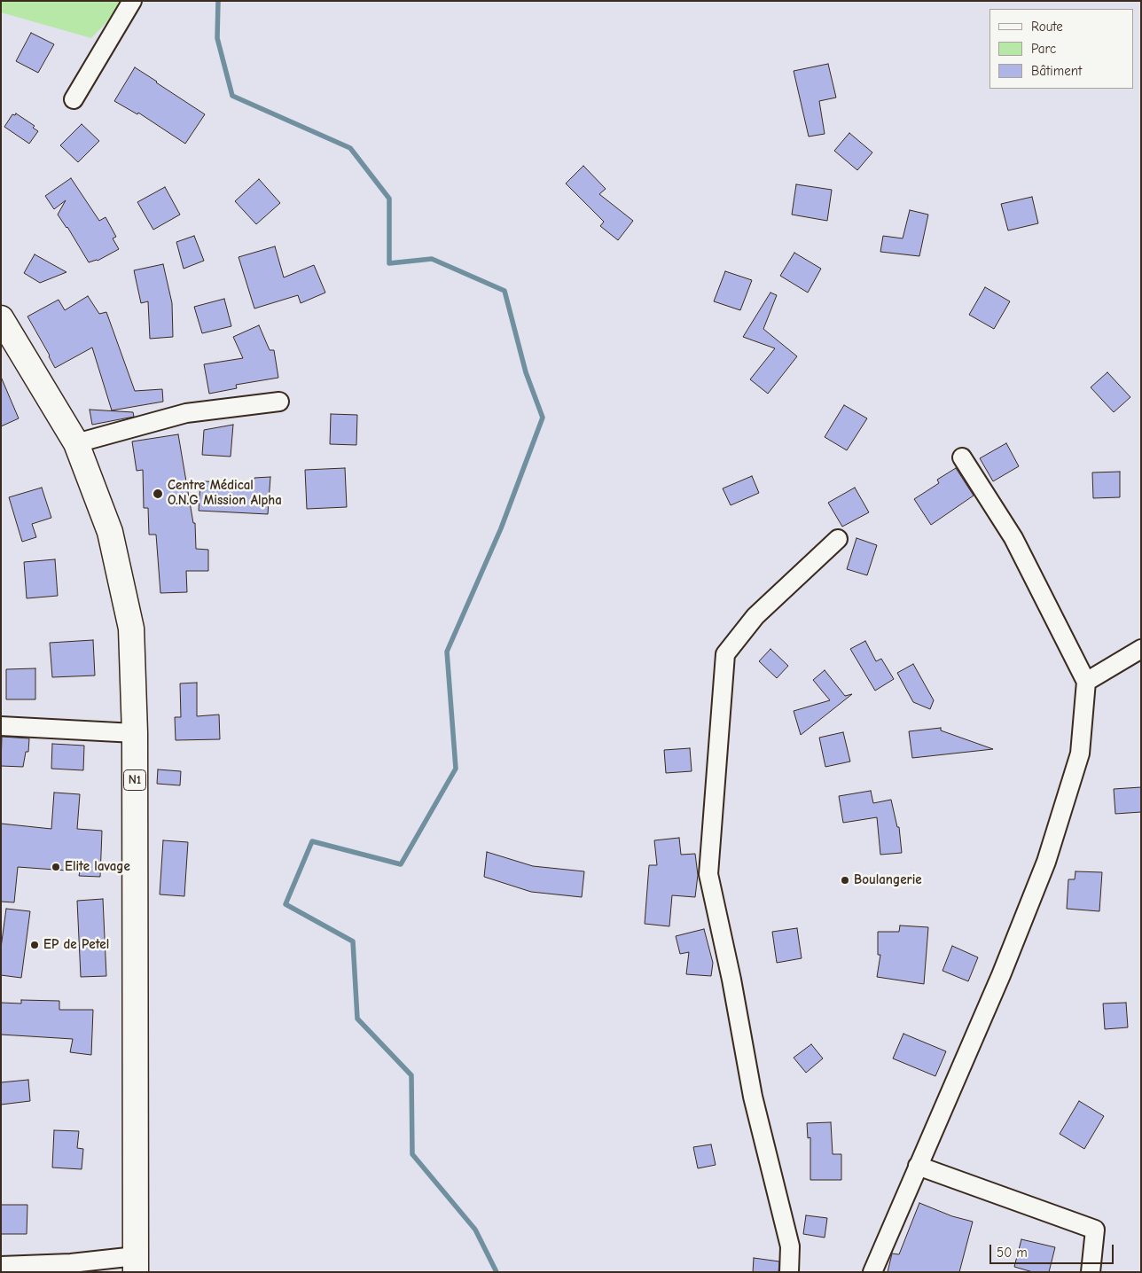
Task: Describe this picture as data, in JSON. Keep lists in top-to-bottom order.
{
  "streets": {
    "highway": ["N1"]
  },
  "places": [
    "Centre Médical O.N.G Mission Alpha",
    "Elite lavage",
    "Boulangerie",
    "EP de Petel"
  ],
  "legend": ["Route", "Parc", "Bâtiment"],
  "scale_bar": "50 m"
}
